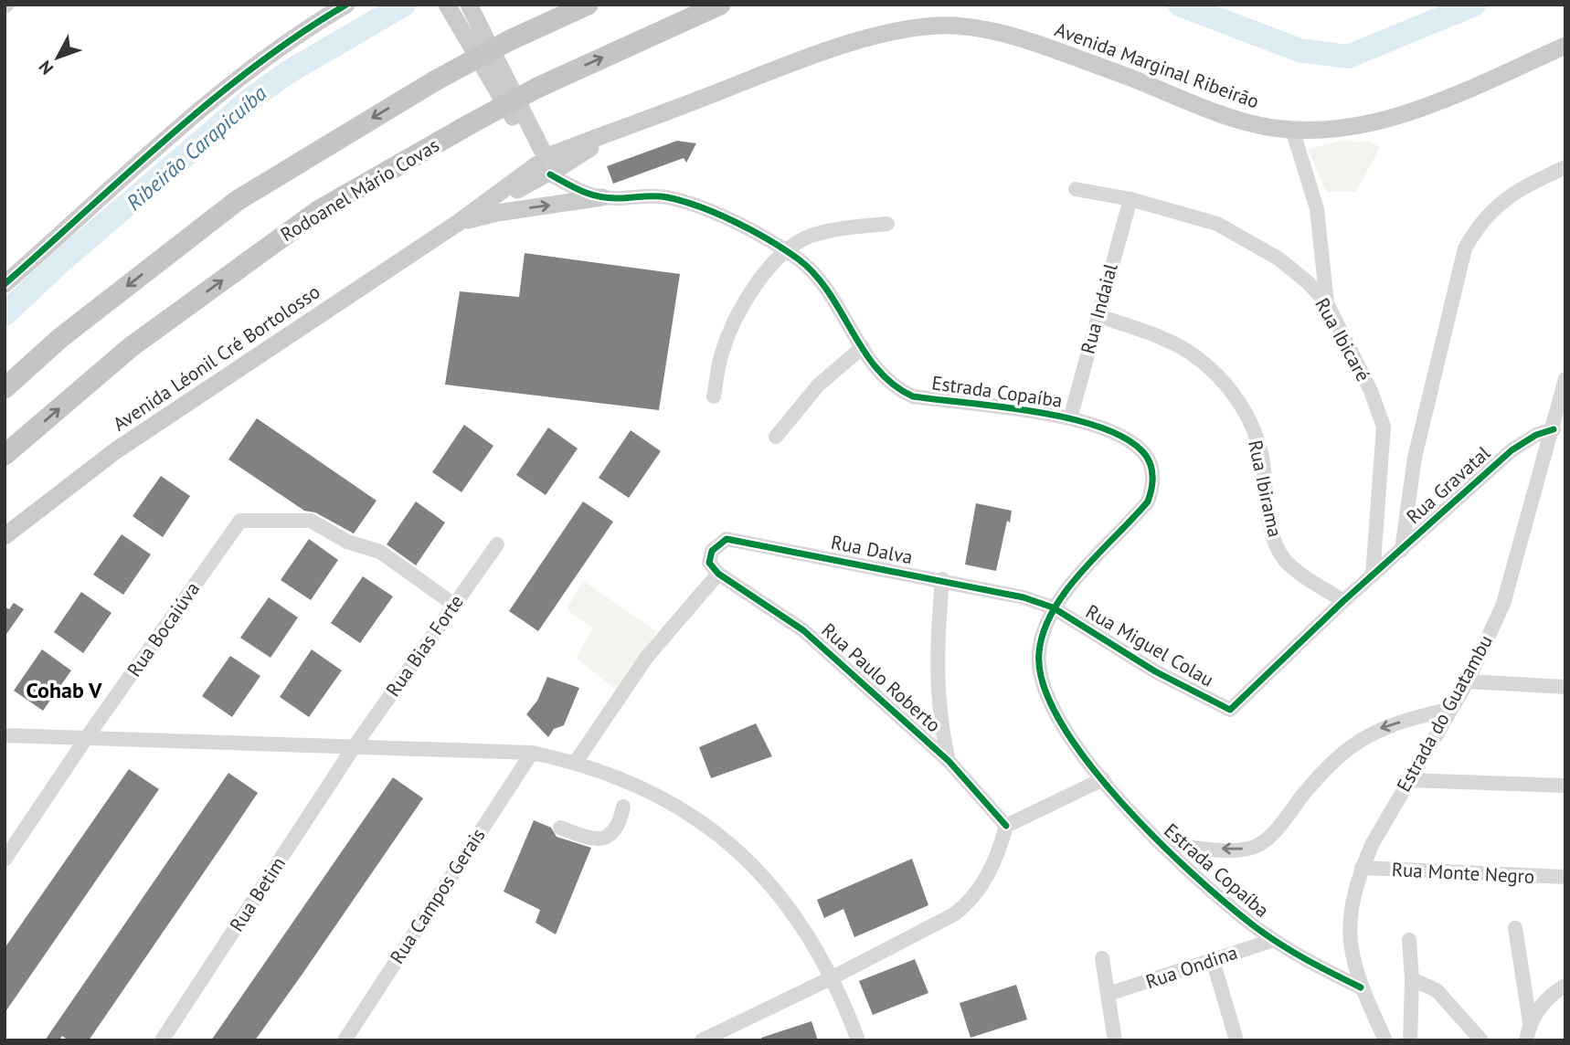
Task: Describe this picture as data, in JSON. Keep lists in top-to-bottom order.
{
  "streets": {
    "highway": ["Rodoanel Mário Covas"],
    "main road": ["Avenida Marginal Ribeirão", "Avenida Léonil Cré Bortolosso"],
    "street": [
      "Rua Indaial",
      "Rua Ibicaré",
      "Estrada Copaíba",
      "Rua Gravatal",
      "Rua Ibirama",
      "Rua Dalva",
      "Rua Bocaiúva",
      "Rua Bias Forte",
      "Rua Miguel Colau",
      "Rua Paulo Roberto",
      "Estrada do Guatambu",
      "Rua Monte Negro",
      "Rua Betim",
      "Rua Campos Gerais",
      "Rua Ondina"
    ]
  },
  "crossings": [
    ["Avenida Marginal Ribeirão", "Avenida Léonil Cré Bortolosso"],
    ["Rua Indaial", "Rua Ibicaré"],
    ["Rua Indaial", "Estrada Copaíba"],
    ["Rua Indaial", "Rua Ibirama"],
    ["Rua Ibicaré", "Rua Gravatal"],
    ["Avenida Léonil Cré Bortolosso", "Estrada Copaíba"],
    ["Estrada Copaíba", "Rua Dalva"],
    ["Estrada Copaíba", "Rua Miguel Colau"],
    ["Estrada Copaíba", "Estrada do Guatambu"],
    ["Estrada Copaíba", "Rua Ondina"],
    ["Rua Gravatal", "Rua Ibirama"],
    ["Rua Gravatal", "Rua Miguel Colau"],
    ["Rua Gravatal", "Estrada do Guatambu"],
    ["Rua Dalva", "Rua Miguel Colau"],
    ["Rua Dalva", "Rua Paulo Roberto"],
    ["Rua Bocaiúva", "Rua Bias Forte"],
    ["Rua Bias Forte", "Rua Betim"],
    ["Estrada do Guatambu", "Rua Monte Negro"]
  ],
  "districts": ["Cohab V"],
  "water": ["Ribeirão Carapicuíba"],
  "north": "bottom left"
}
